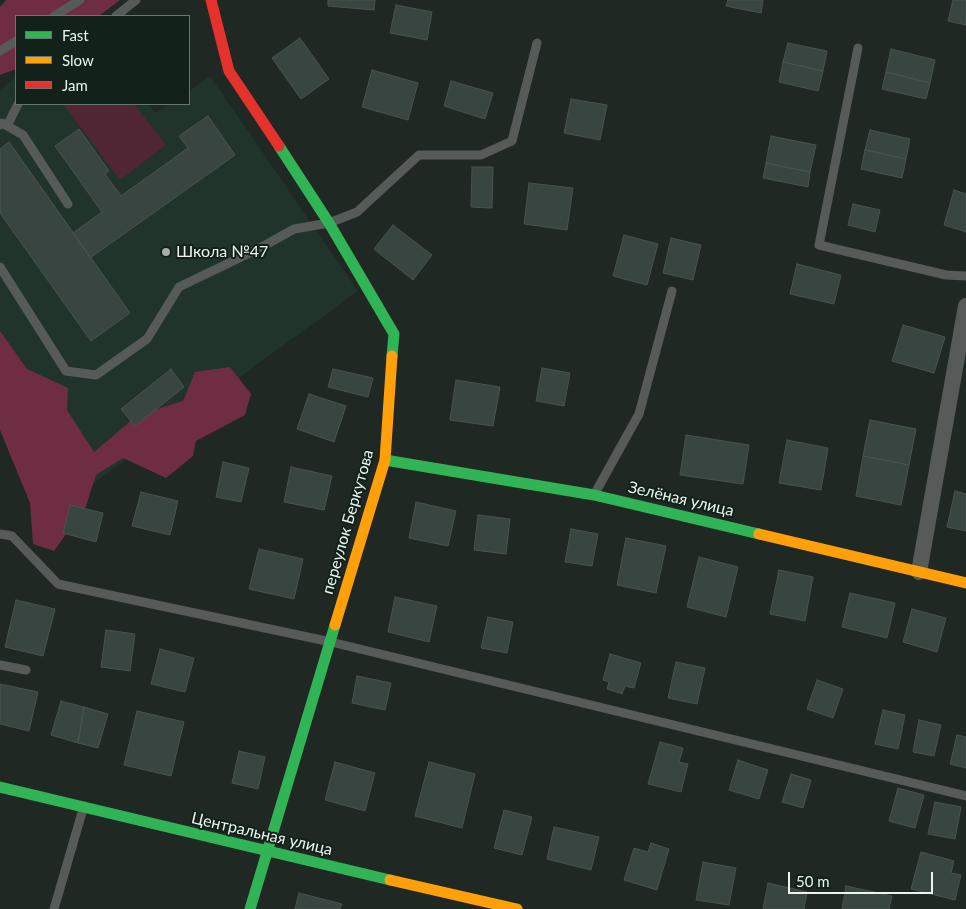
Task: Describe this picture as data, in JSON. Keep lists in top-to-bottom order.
{
  "streets": {
    "street": ["Зелёная улица", "переулок Беркутова", "Центральная улица"]
  },
  "crossings": [
    ["Зелёная улица", "переулок Беркутова"],
    ["переулок Беркутова", "Центральная улица"]
  ],
  "places": ["Школа №47"],
  "legend": ["Fast", "Slow", "Jam"],
  "scale_bar": "50 m"
}
